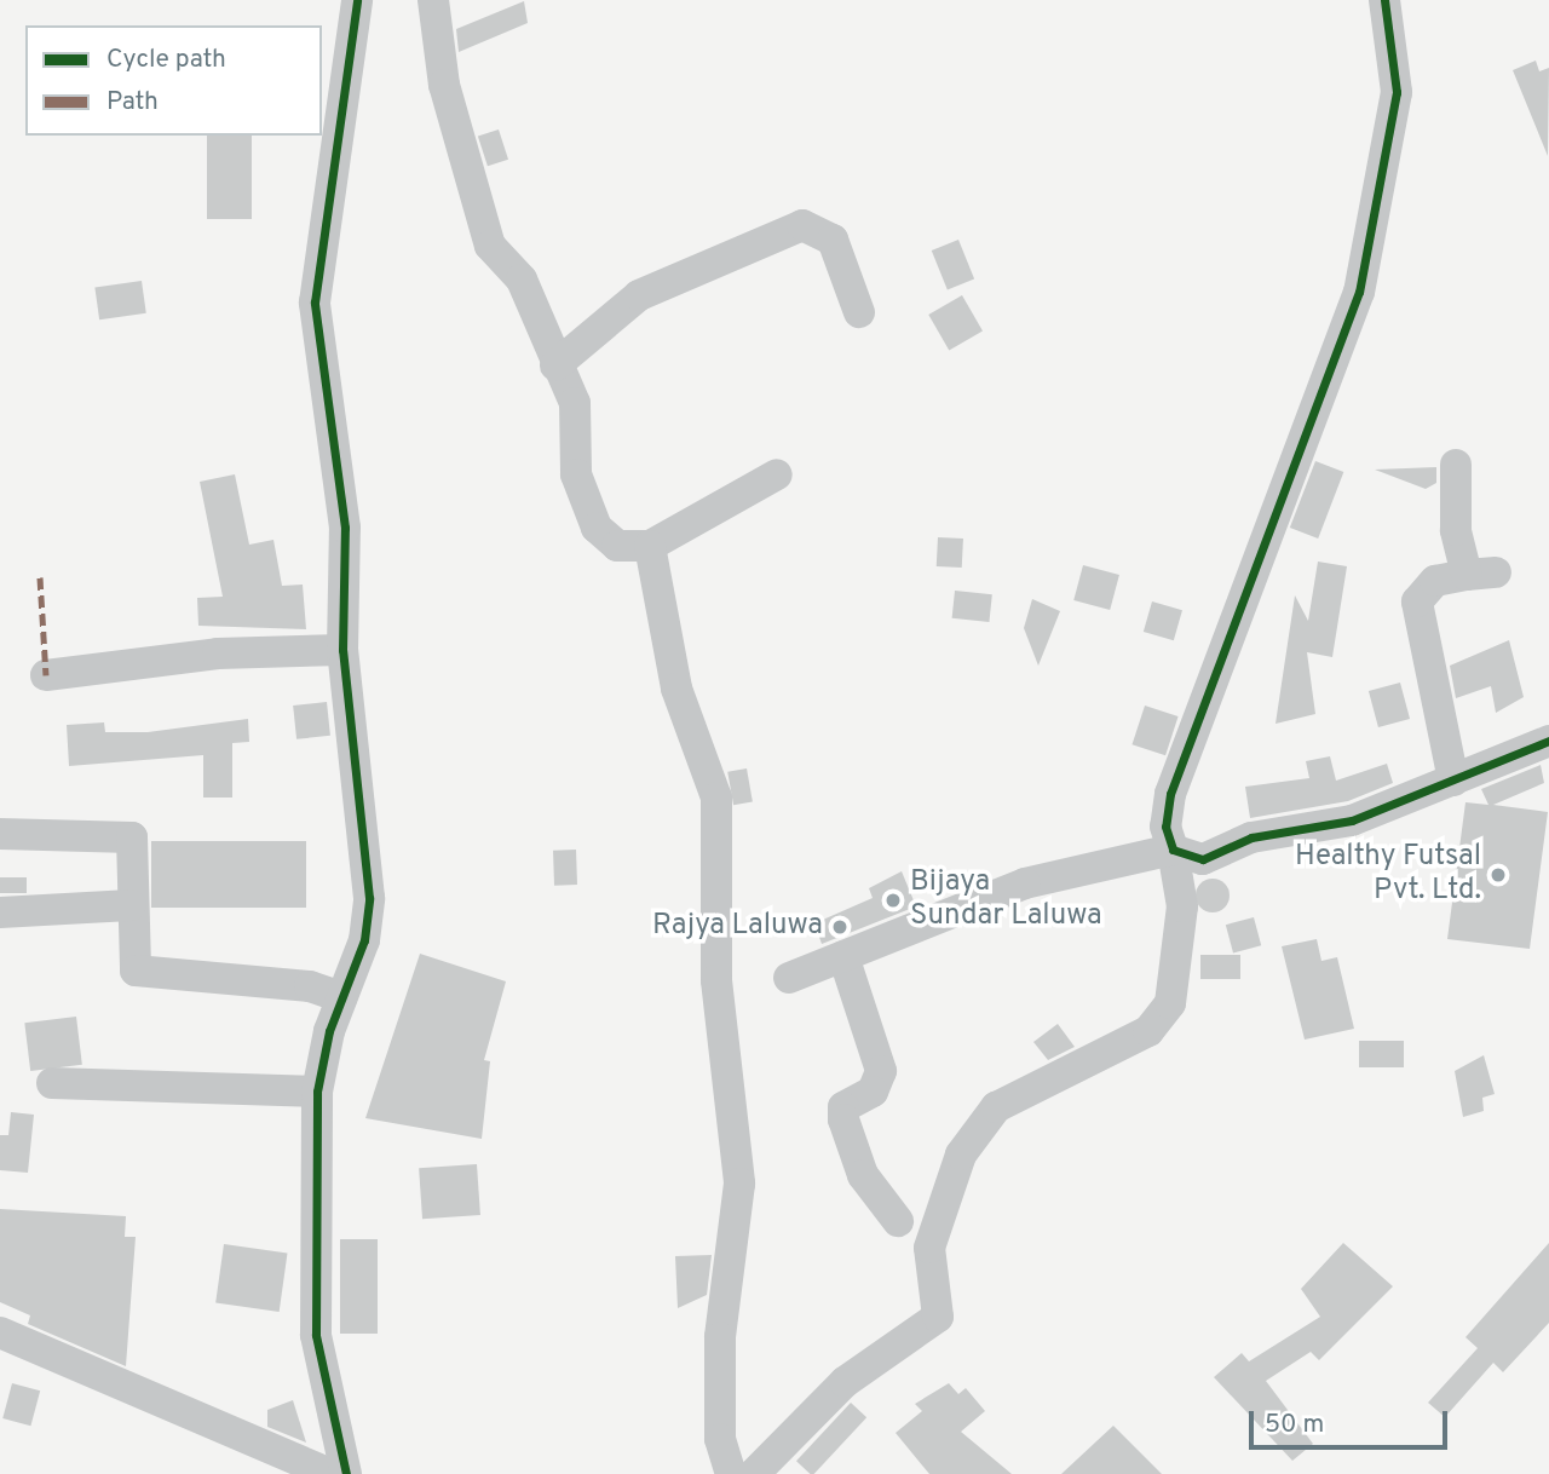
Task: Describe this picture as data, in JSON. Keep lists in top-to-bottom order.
{
  "places": ["Healthy Futsal Pvt. Ltd.", "Bijaya Sundar Laluwa", "Rajya Laluwa"],
  "legend": ["Cycle path", "Path"],
  "scale_bar": "50 m"
}
